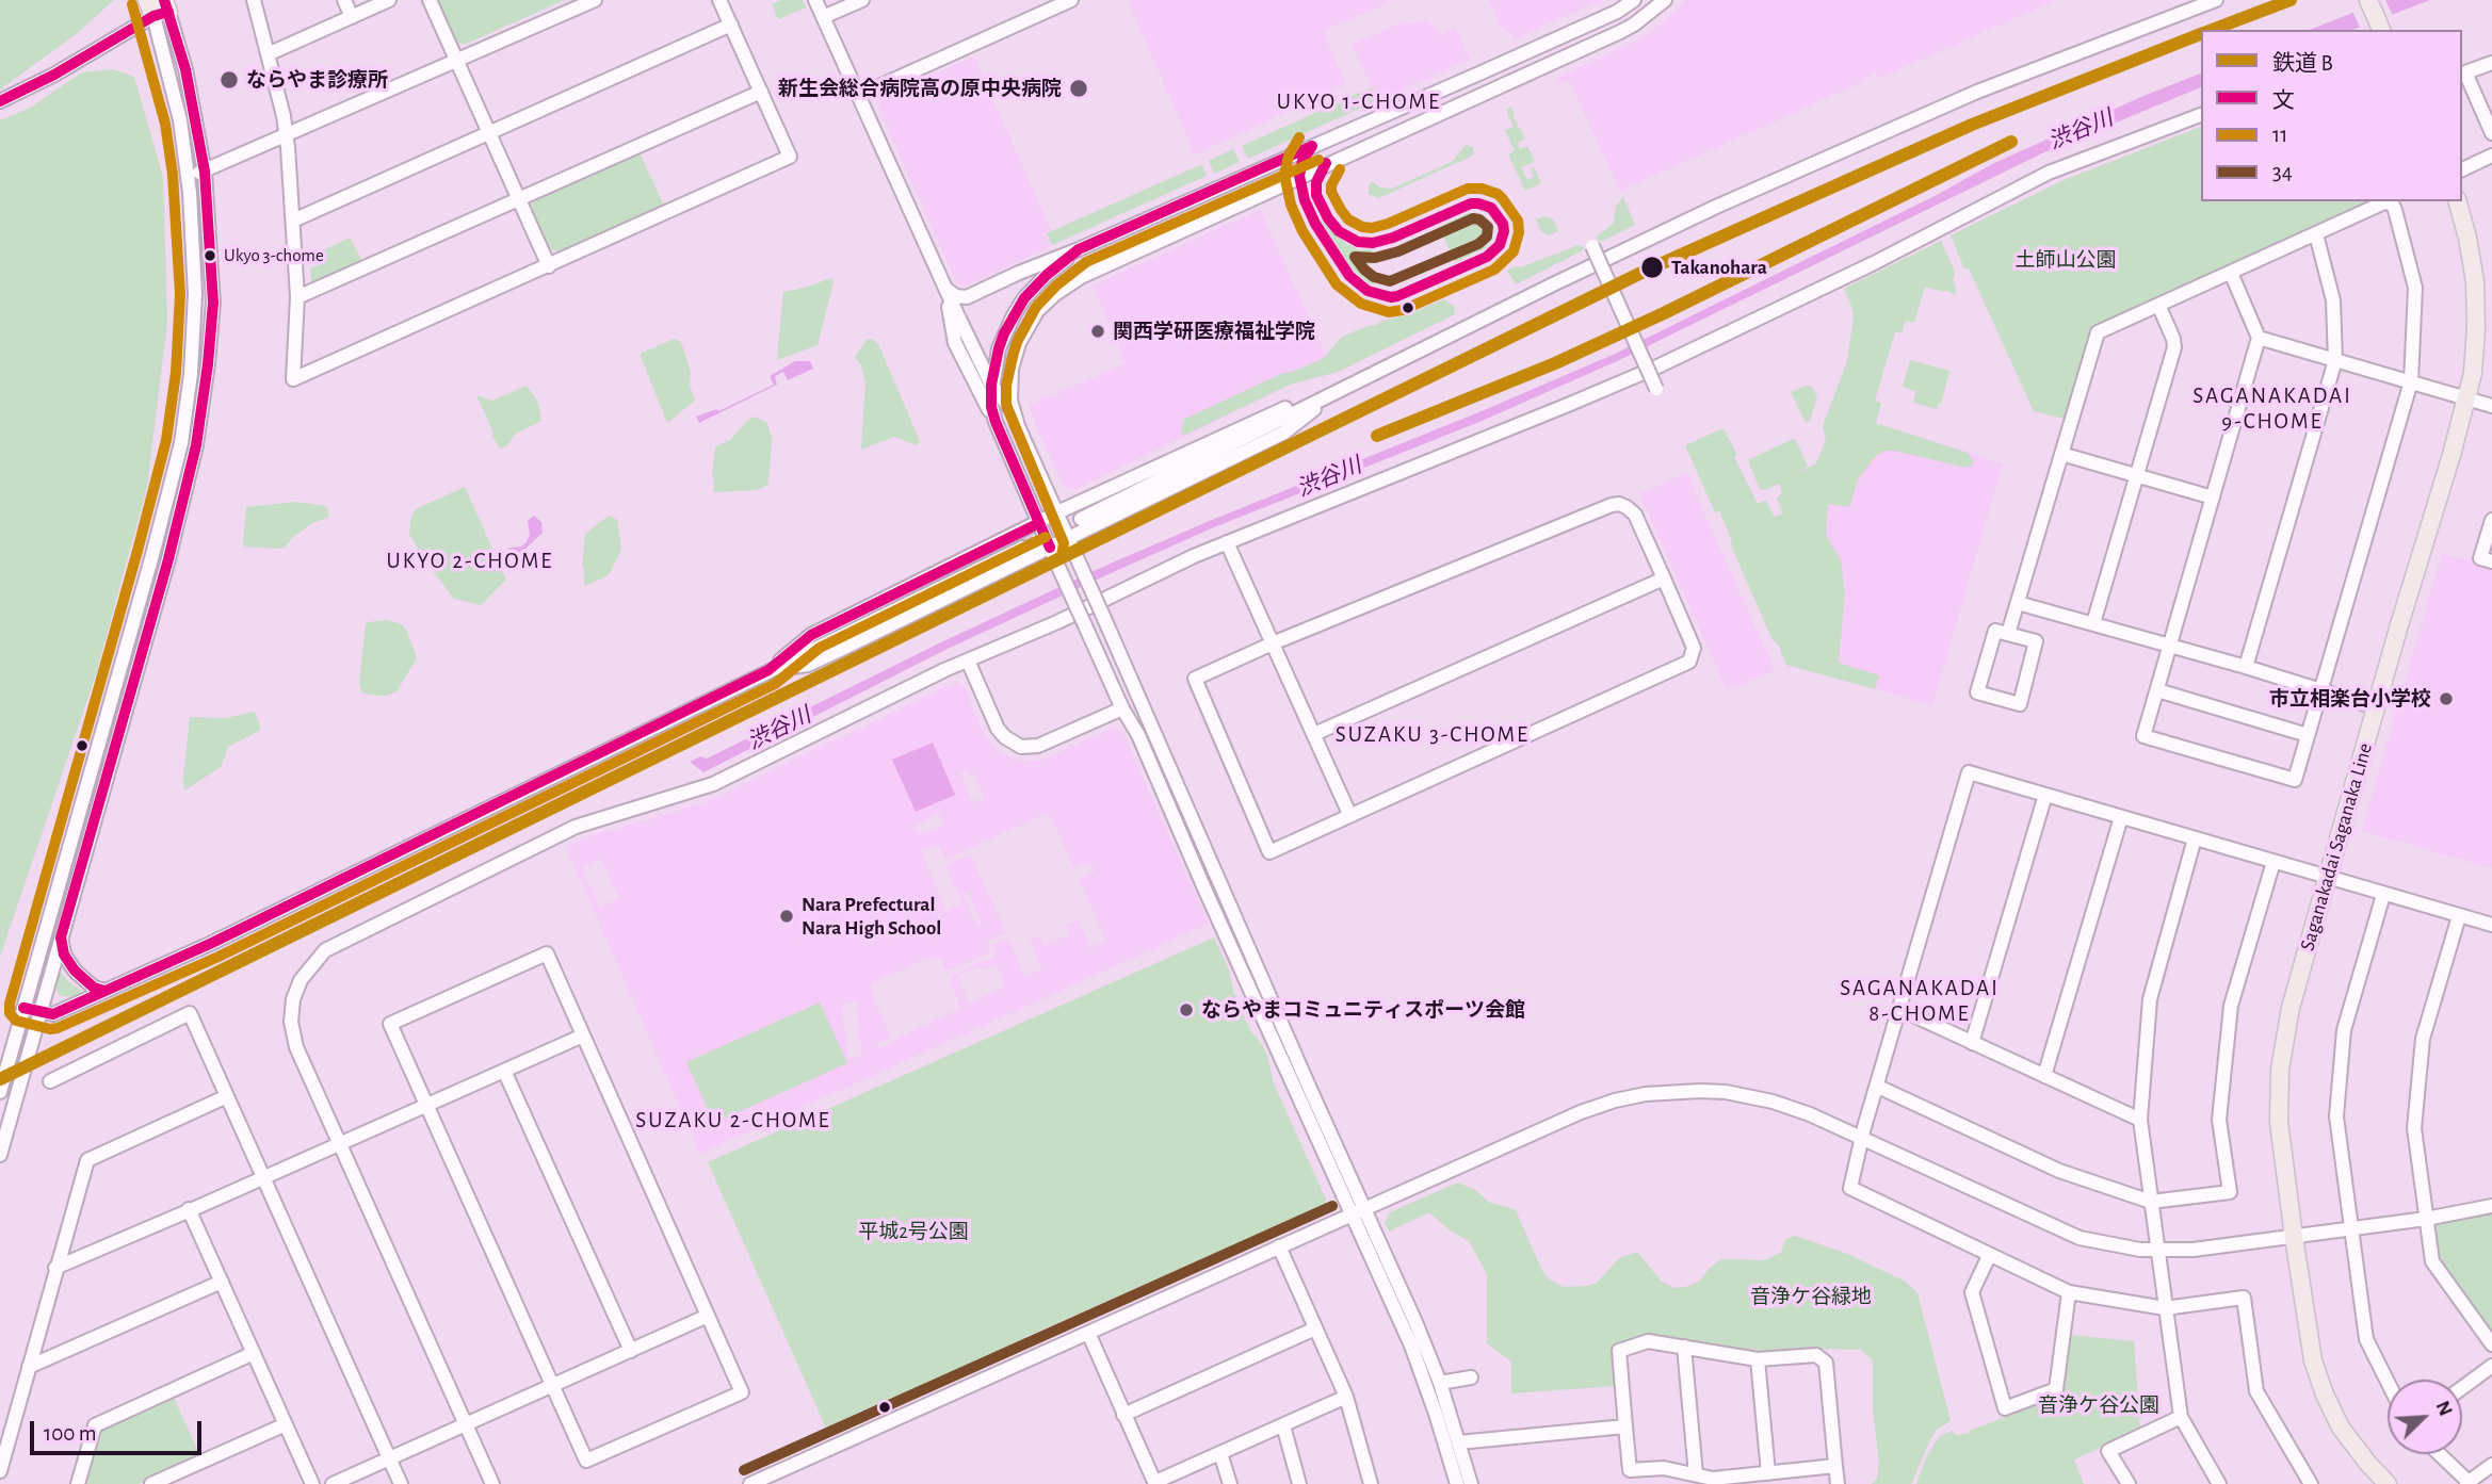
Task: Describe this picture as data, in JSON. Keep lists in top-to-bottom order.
{
  "streets": {
    "main road": ["Saganakadai Saganaka Line"]
  },
  "districts": [
    "UKYO 1-CHOME",
    "SAGANAKADAI 9-CHOME",
    "UKYO 2-CHOME",
    "SUZAKU 3-CHOME",
    "SAGANAKADAI 8-CHOME",
    "SUZAKU 2-CHOME"
  ],
  "water": ["渋谷川"],
  "parks": [
    "土師山公園",
    "平城2号公園",
    "音浄ケ谷緑地",
    "音浄ケ谷公園"
  ],
  "places": [
    "ならやま診療所",
    "新生会総合病院高の原中央病院",
    "Ukyo 3-chome",
    "Takanohara",
    "関西学研医療福祉学院",
    "市立相楽台小学校",
    "Nara Prefectural Nara High School",
    "ならやまコミュニティスポーツ会館"
  ],
  "lines": [
    "rail line B",
    "transit line 文",
    "transit line 11",
    "transit line 34"
  ],
  "legend": [
    "鉄道 B",
    "文",
    "11",
    "34"
  ],
  "scale_bar": "100 m",
  "north": "top right"
}
